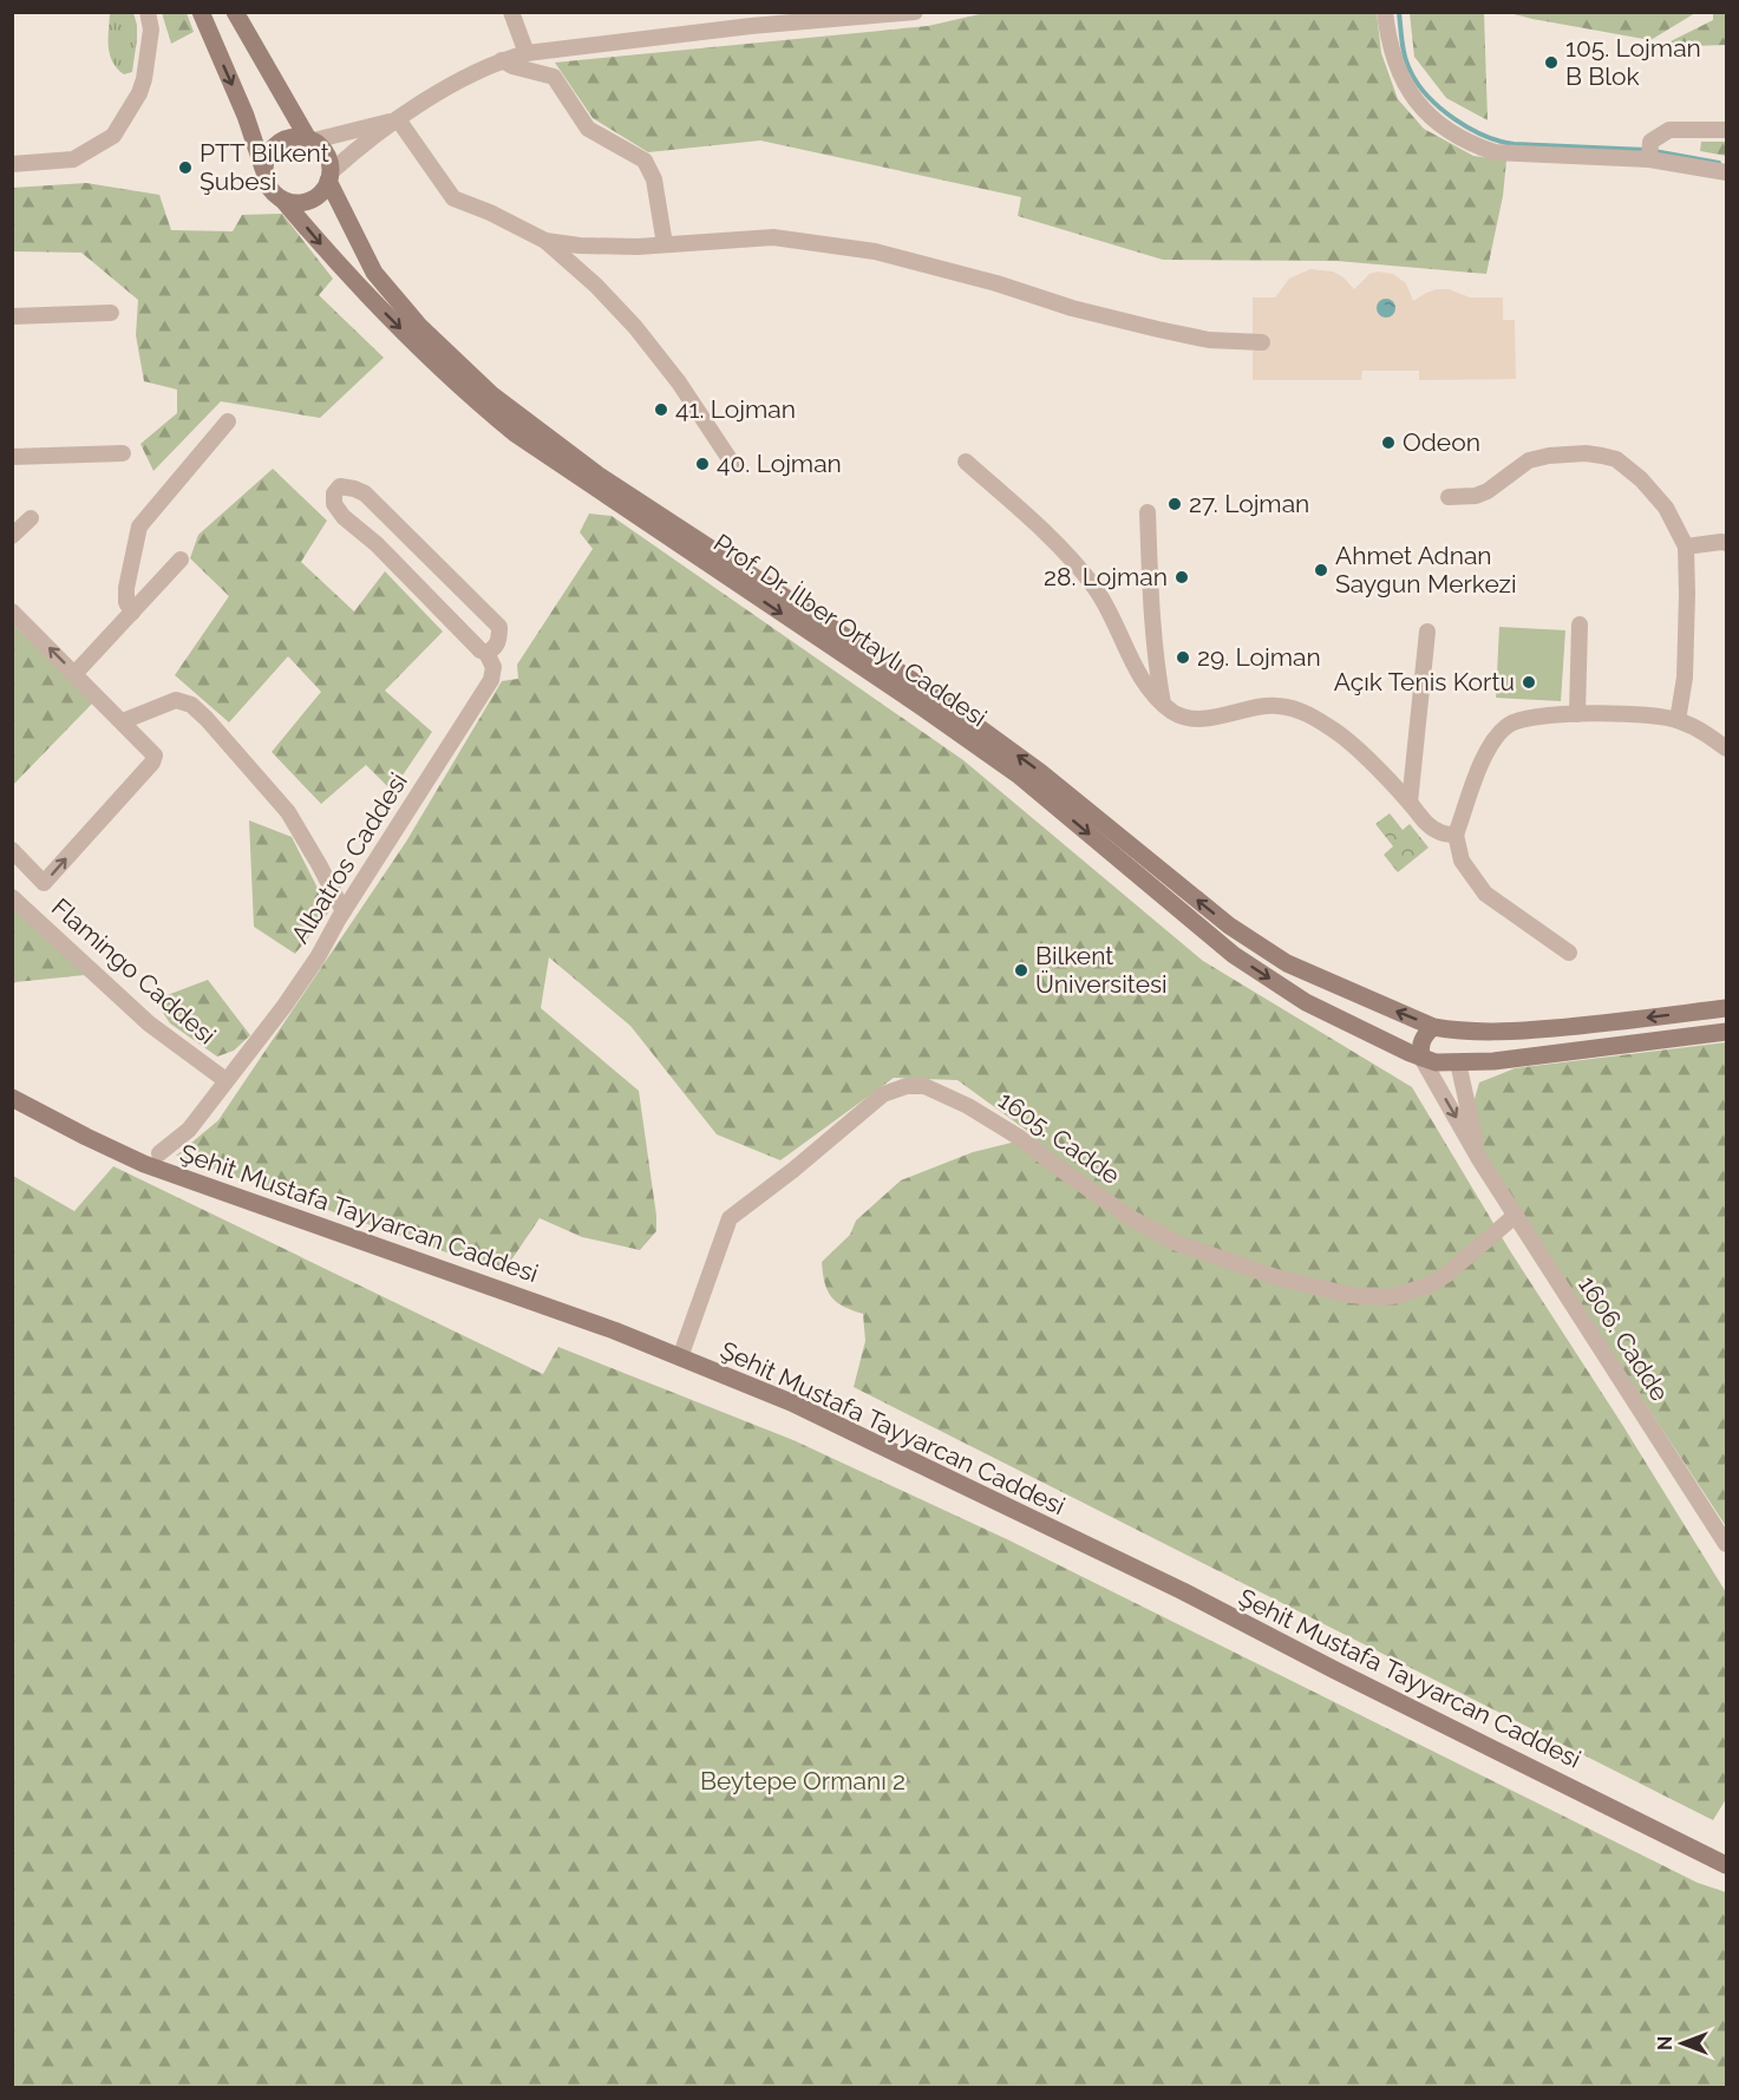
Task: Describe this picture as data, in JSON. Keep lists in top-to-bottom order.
{
  "streets": {
    "street": [
      "Prof. Dr. İlber Ortaylı Caddesi",
      "Albatros Caddesi",
      "Flamingo Caddesi",
      "1605. Cadde",
      "Şehit Mustafa Tayyarcan Caddesi",
      "1606. Cadde"
    ]
  },
  "crossings": [
    ["Prof. Dr. İlber Ortaylı Caddesi", "1606. Cadde"],
    ["Albatros Caddesi", "Flamingo Caddesi"],
    ["1605. Cadde", "Şehit Mustafa Tayyarcan Caddesi"],
    ["1605. Cadde", "1606. Cadde"]
  ],
  "parks": ["Beytepe Ormanı 2"],
  "places": [
    "105. Lojman B Blok",
    "PTT Bilkent Şubesi",
    "41. Lojman",
    "Odeon",
    "40. Lojman",
    "27. Lojman",
    "Ahmet Adnan Saygun Merkezi",
    "28. Lojman",
    "29. Lojman",
    "Açık Tenis Kortu",
    "Bilkent Üniversitesi"
  ],
  "north": "left"
}
